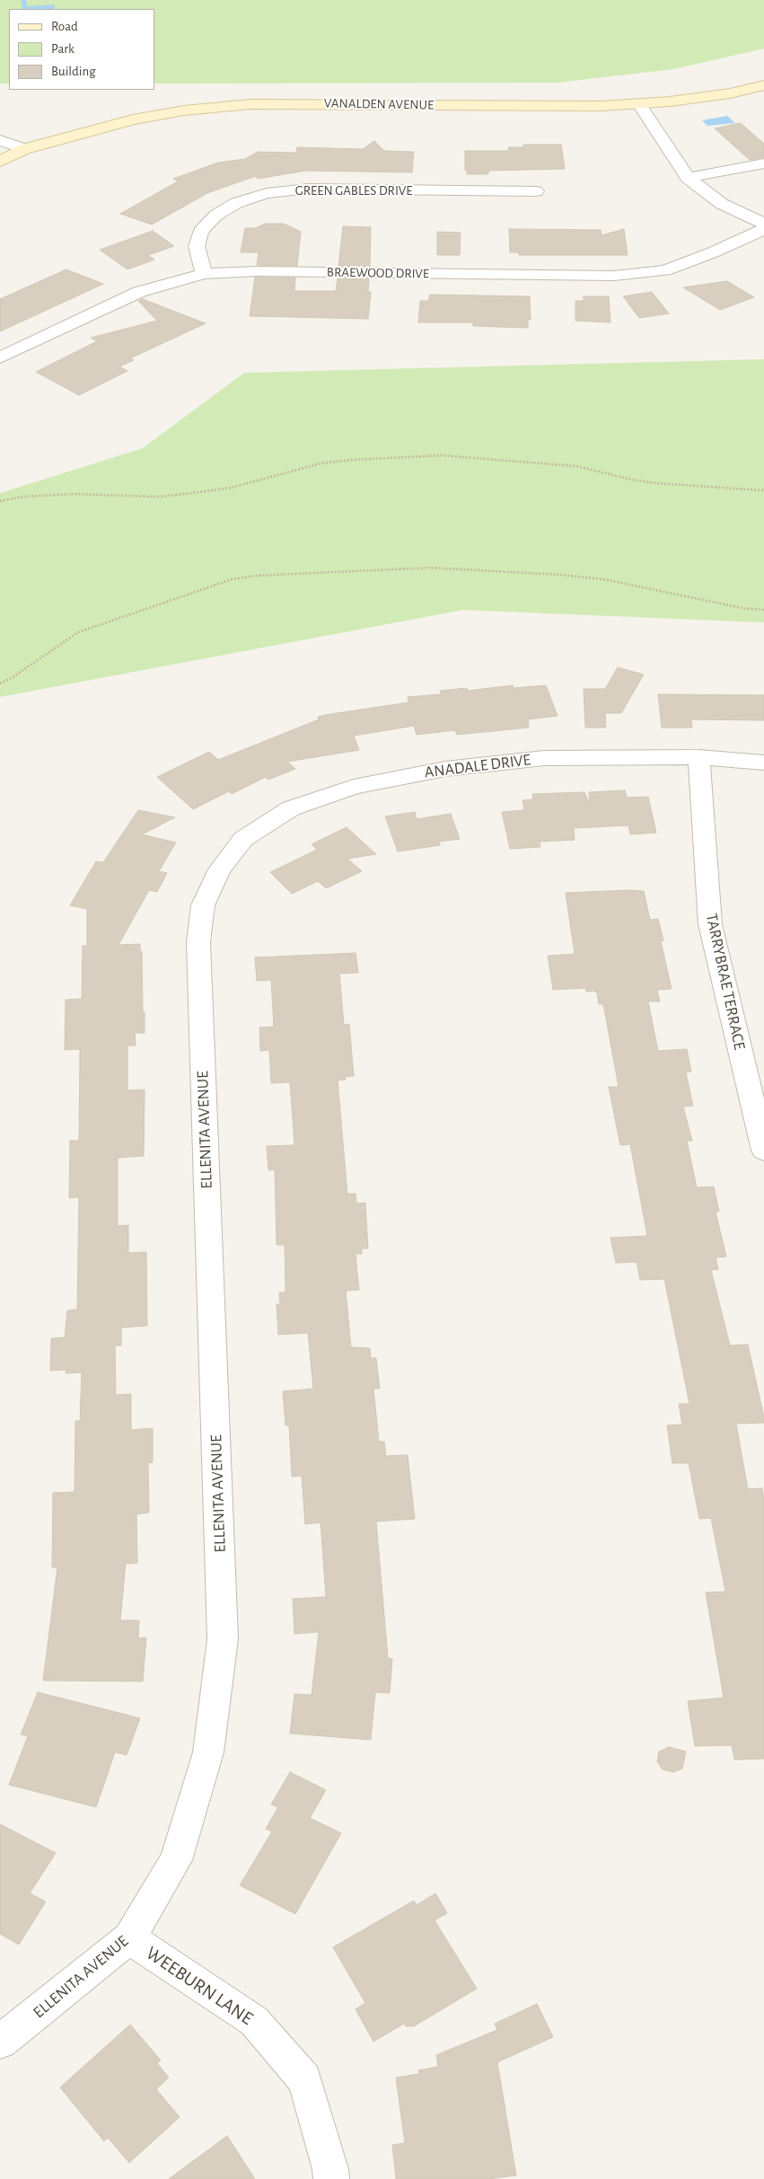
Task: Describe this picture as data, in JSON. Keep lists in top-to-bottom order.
{
  "streets": {
    "main road": ["VANALDEN AVENUE"],
    "street": [
      "GREEN GABLES DRIVE",
      "BRAEWOOD DRIVE",
      "ANADALE DRIVE",
      "TARRYBRAE TERRACE",
      "ELLENITA AVENUE",
      "WEEBURN LANE"
    ]
  },
  "crossings": [
    ["GREEN GABLES DRIVE", "BRAEWOOD DRIVE"],
    ["ANADALE DRIVE", "TARRYBRAE TERRACE"],
    ["ANADALE DRIVE", "ELLENITA AVENUE"],
    ["ELLENITA AVENUE", "WEEBURN LANE"]
  ],
  "legend": ["Road", "Park", "Building"]
}
